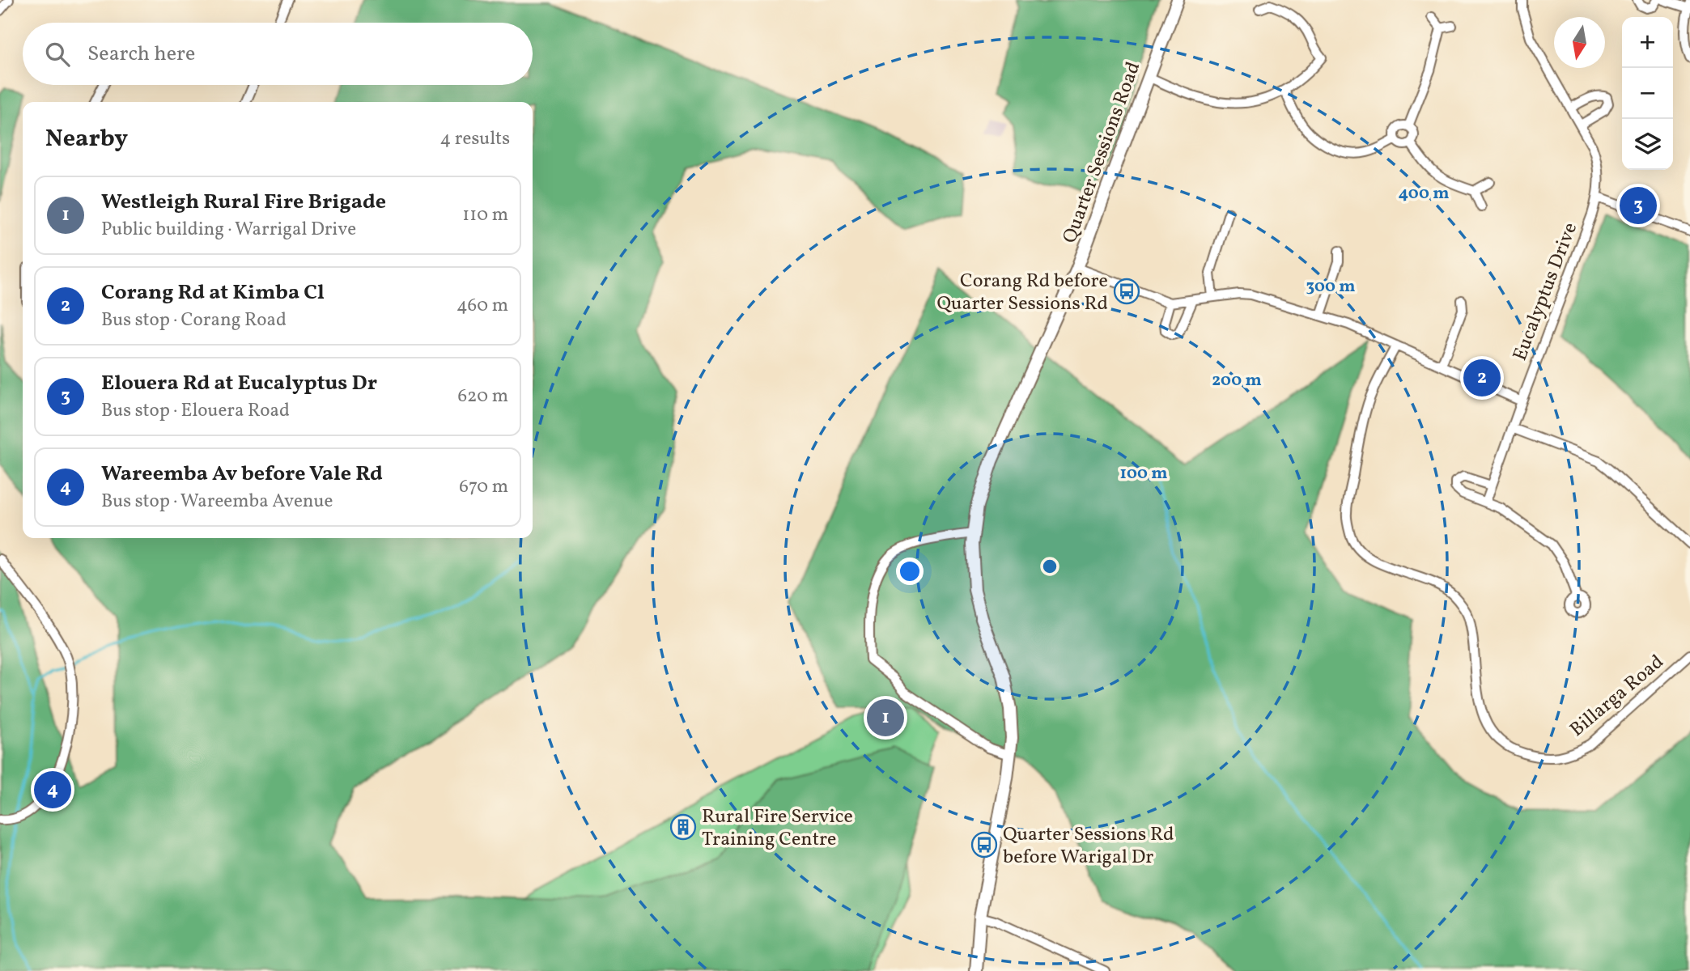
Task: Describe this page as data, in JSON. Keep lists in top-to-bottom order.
{
  "streets": {
    "main road": ["Quarter Sessions Road"],
    "street": ["Eucalyptus Drive", "Billarga Road"]
  },
  "places": {
    "bus stop": ["Corang Rd before Quarter Sessions Rd", "Quarter Sessions Rd before Warigal Dr"],
    "building": ["Rural Fire Service Training Centre"]
  },
  "north": "bottom",
  "page": {
    "map_buttons": ["+", "−"],
    "search": "Search here",
    "heading": ["Nearby", "4 results"],
    "list": [
      {
        "mark": "1",
        "name": "Westleigh Rural Fire Brigade",
        "note": "Public building · Warrigal Drive",
        "value": "110 m"
      },
      {
        "mark": "2",
        "name": "Corang Rd at Kimba Cl",
        "note": "Bus stop · Corang Road",
        "value": "460 m"
      },
      {
        "mark": "3",
        "name": "Elouera Rd at Eucalyptus Dr",
        "note": "Bus stop · Elouera Road",
        "value": "620 m"
      },
      {
        "mark": "4",
        "name": "Wareemba Av before Vale Rd",
        "note": "Bus stop · Wareemba Avenue",
        "value": "670 m"
      }
    ],
    "pins": [
      "3",
      "2",
      "1",
      "4"
    ]
  },
  "rings": [
    "400 m",
    "300 m",
    "200 m",
    "100 m"
  ]
}
